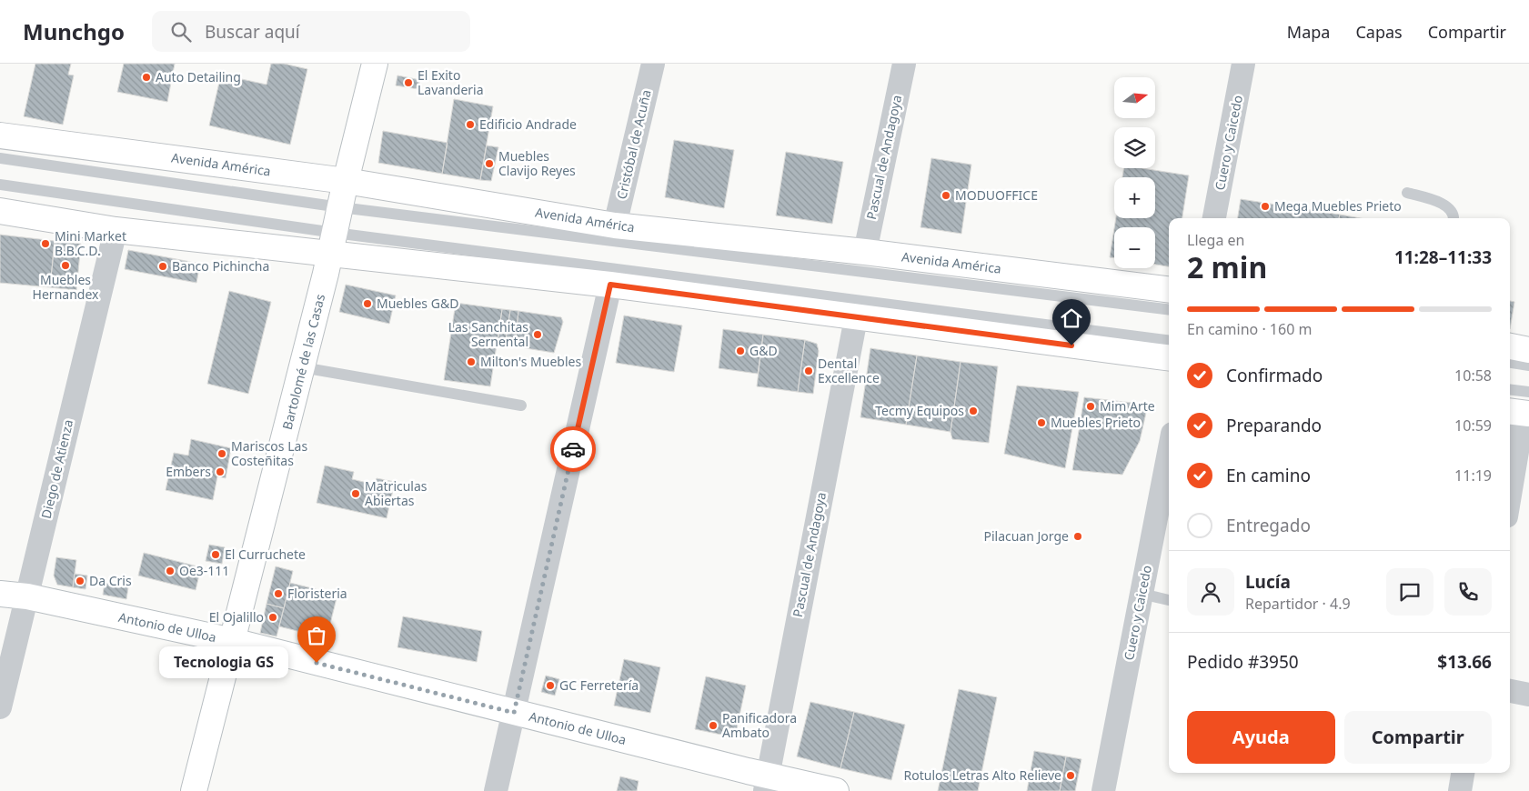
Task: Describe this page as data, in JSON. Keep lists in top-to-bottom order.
{
  "streets": {
    "main road": ["Avenida América", "Bartolomé de las Casas", "Antonio de Ulloa"],
    "street": [
      "Cuero y Caicedo",
      "Cristóbal de Acuña",
      "Pascual de Andagoya",
      "Diego de Atienza"
    ]
  },
  "crossings": [
    ["Cristóbal de Acuña", "Avenida América"],
    ["Pascual de Andagoya", "Avenida América"],
    ["Pascual de Andagoya", "Antonio de Ulloa"],
    ["Avenida América", "Bartolomé de las Casas"],
    ["Bartolomé de las Casas", "Antonio de Ulloa"],
    ["Diego de Atienza", "Antonio de Ulloa"]
  ],
  "places": [
    "Auto Detailing",
    "El Exito Lavanderia",
    "Edificio Andrade",
    "Muebles Clavijo Reyes",
    "MODUOFFICE",
    "Mega Muebles Prieto",
    "Mini Market B.B.C.D.",
    "Muebles Hernandex",
    "Banco Pichincha",
    "Muebles G&D",
    "Las Sanchitas Sernental",
    "G&D",
    "Milton's Muebles",
    "Dental Excellence",
    "Mim Arte",
    "Tecmy Equipos",
    "Muebles Prieto",
    "Mariscos Las Costeñitas",
    "Embers",
    "Matriculas Abiertas",
    "Pilacuan Jorge",
    "El Curruchete",
    "Oe3-111",
    "Da Cris",
    "Floristeria",
    "El Ojalillo",
    "Tecnologia GS",
    "GC Ferretería",
    "Panificadora Ambato",
    "Rotulos Letras Alto Relieve"
  ],
  "north": "right",
  "page": {
    "header": "Munchgo",
    "search": "Buscar aquí",
    "nav": ["Mapa", "Capas", "Compartir"],
    "map_buttons": ["+", "−"],
    "heading": ["2 min", "Llega en", "11:28–11:33"],
    "panel": [
      "Lucía",
      "Repartidor · 4.9",
      "Pedido #3950",
      "$13.66"
    ],
    "bar": "En camino · 160 m",
    "list": [
      ["Confirmado", "10:58"],
      ["Preparando", "10:59"],
      ["En camino", "11:19"],
      "Entregado"
    ],
    "bubble": "Tecnologia GS",
    "buttons": ["Ayuda", "Compartir"]
  }
}
